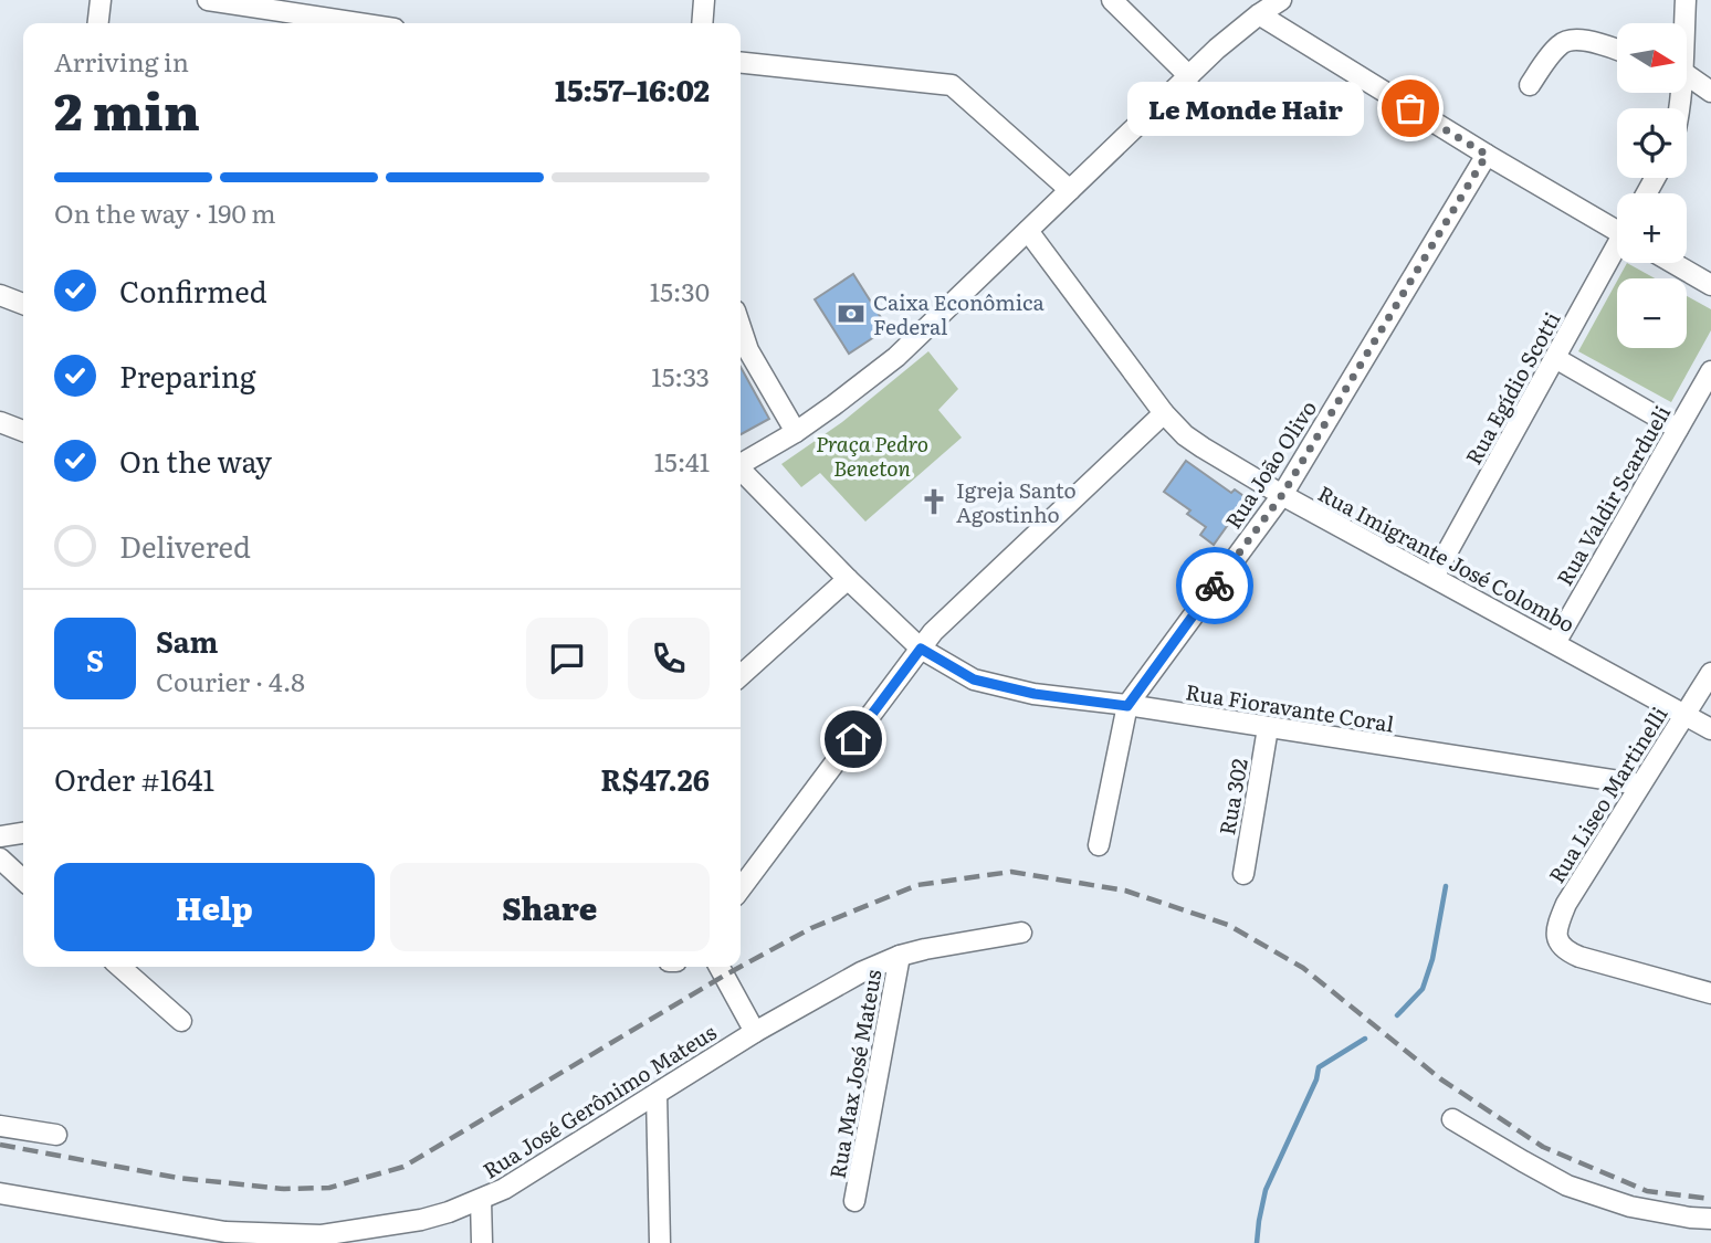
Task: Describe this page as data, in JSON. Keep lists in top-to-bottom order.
{
  "streets": {
    "street": [
      "Rua Egídio Scotti",
      "Rua João Olivo",
      "Rua Valdir Scardueli",
      "Rua Imigrante José Colombo",
      "Rua Fioravante Coral",
      "Rua Liseo Martinelli",
      "Rua 302",
      "Rua Max José Mateus",
      "Rua José Gerônimo Mateus"
    ]
  },
  "crossings": [
    ["Rua Egídio Scotti", "Rua Imigrante José Colombo"],
    ["Rua João Olivo", "Rua Imigrante José Colombo"],
    ["Rua João Olivo", "Rua Fioravante Coral"],
    ["Rua Valdir Scardueli", "Rua Imigrante José Colombo"],
    ["Rua Imigrante José Colombo", "Rua Liseo Martinelli"],
    ["Rua Fioravante Coral", "Rua Liseo Martinelli"],
    ["Rua Fioravante Coral", "Rua 302"],
    ["Rua Max José Mateus", "Rua José Gerônimo Mateus"]
  ],
  "parks": ["Praça Pedro Beneton"],
  "places": {
    "other": ["Le Monde Hair"],
    "bank": ["Caixa Econômica Federal"],
    "church": ["Igreja Santo Agostinho"]
  },
  "north": "right",
  "page": {
    "map_buttons": ["+", "−"],
    "heading": ["2 min", "Arriving in", "15:57–16:02"],
    "panel": [
      "Sam",
      "Courier · 4.8",
      "Order #1641",
      "R$47.26"
    ],
    "bubble": "Le Monde Hair",
    "bar": "On the way · 190 m",
    "list": [
      ["Confirmed", "15:30"],
      ["Preparing", "15:33"],
      ["On the way", "15:41"],
      "Delivered"
    ],
    "round": "S",
    "buttons": ["Help", "Share"]
  }
}
